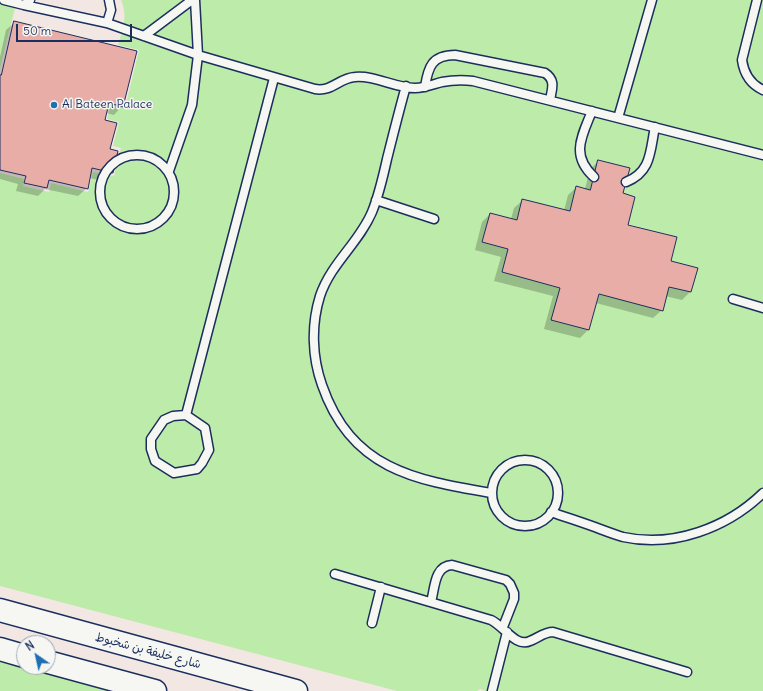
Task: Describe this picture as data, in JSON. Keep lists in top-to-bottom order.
{
  "streets": {
    "main road": ["شارع خليفة بن شخبوط"]
  },
  "places": ["Al Bateen Palace"],
  "scale_bar": "50 m",
  "north": "top left"
}
